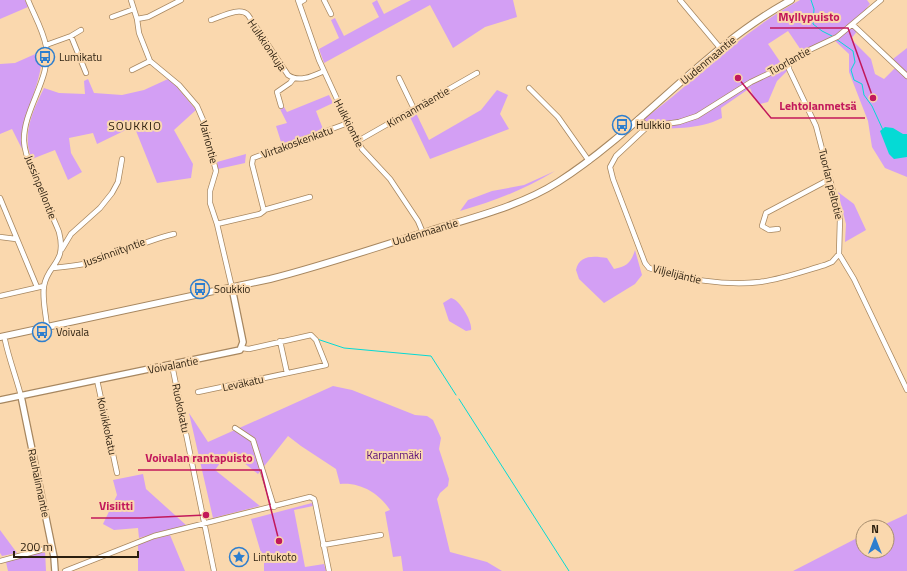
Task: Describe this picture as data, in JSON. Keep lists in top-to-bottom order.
{
  "streets": {
    "main road": ["Uudenmaantie"],
    "street": [
      "Hulkkionkuja",
      "Tuorlantie",
      "Kinnanmäentie",
      "Hulkkiontie",
      "Vairiontie",
      "Virtakoskenkatu",
      "Tuorlan peltotie",
      "Jussinpellontie",
      "Jussinniityntie",
      "Viljelijäntie",
      "Voivalantie",
      "Leväkatu",
      "Ruokokatu",
      "Koivikkokatu",
      "Rauhalinnantie"
    ]
  },
  "crossings": [
    ["Hulkkionkuja", "Hulkkiontie"],
    ["Uudenmaantie", "Hulkkiontie"],
    ["Uudenmaantie", "Vairiontie"],
    ["Tuorlantie", "Tuorlan peltotie"],
    ["Tuorlantie", "Viljelijäntie"],
    ["Kinnanmäentie", "Hulkkiontie"],
    ["Hulkkiontie", "Virtakoskenkatu"],
    ["Tuorlan peltotie", "Viljelijäntie"],
    ["Voivalantie", "Leväkatu"],
    ["Voivalantie", "Ruokokatu"],
    ["Voivalantie", "Koivikkokatu"],
    ["Voivalantie", "Rauhalinnantie"]
  ],
  "districts": ["SOUKKIO"],
  "parks": ["Karpanmäki"],
  "places": {
    "bus stop": [
      "Lumikatu",
      "Hulkkio",
      "Soukkio",
      "Voivala"
    ],
    "other": [
      "Lehtolanmetsä",
      "Myllypuisto",
      "Visiitti",
      "Voivalan rantapuisto"
    ],
    "place": ["Lintukoto"]
  },
  "scale_bar": "200 m",
  "north": "top"
}
